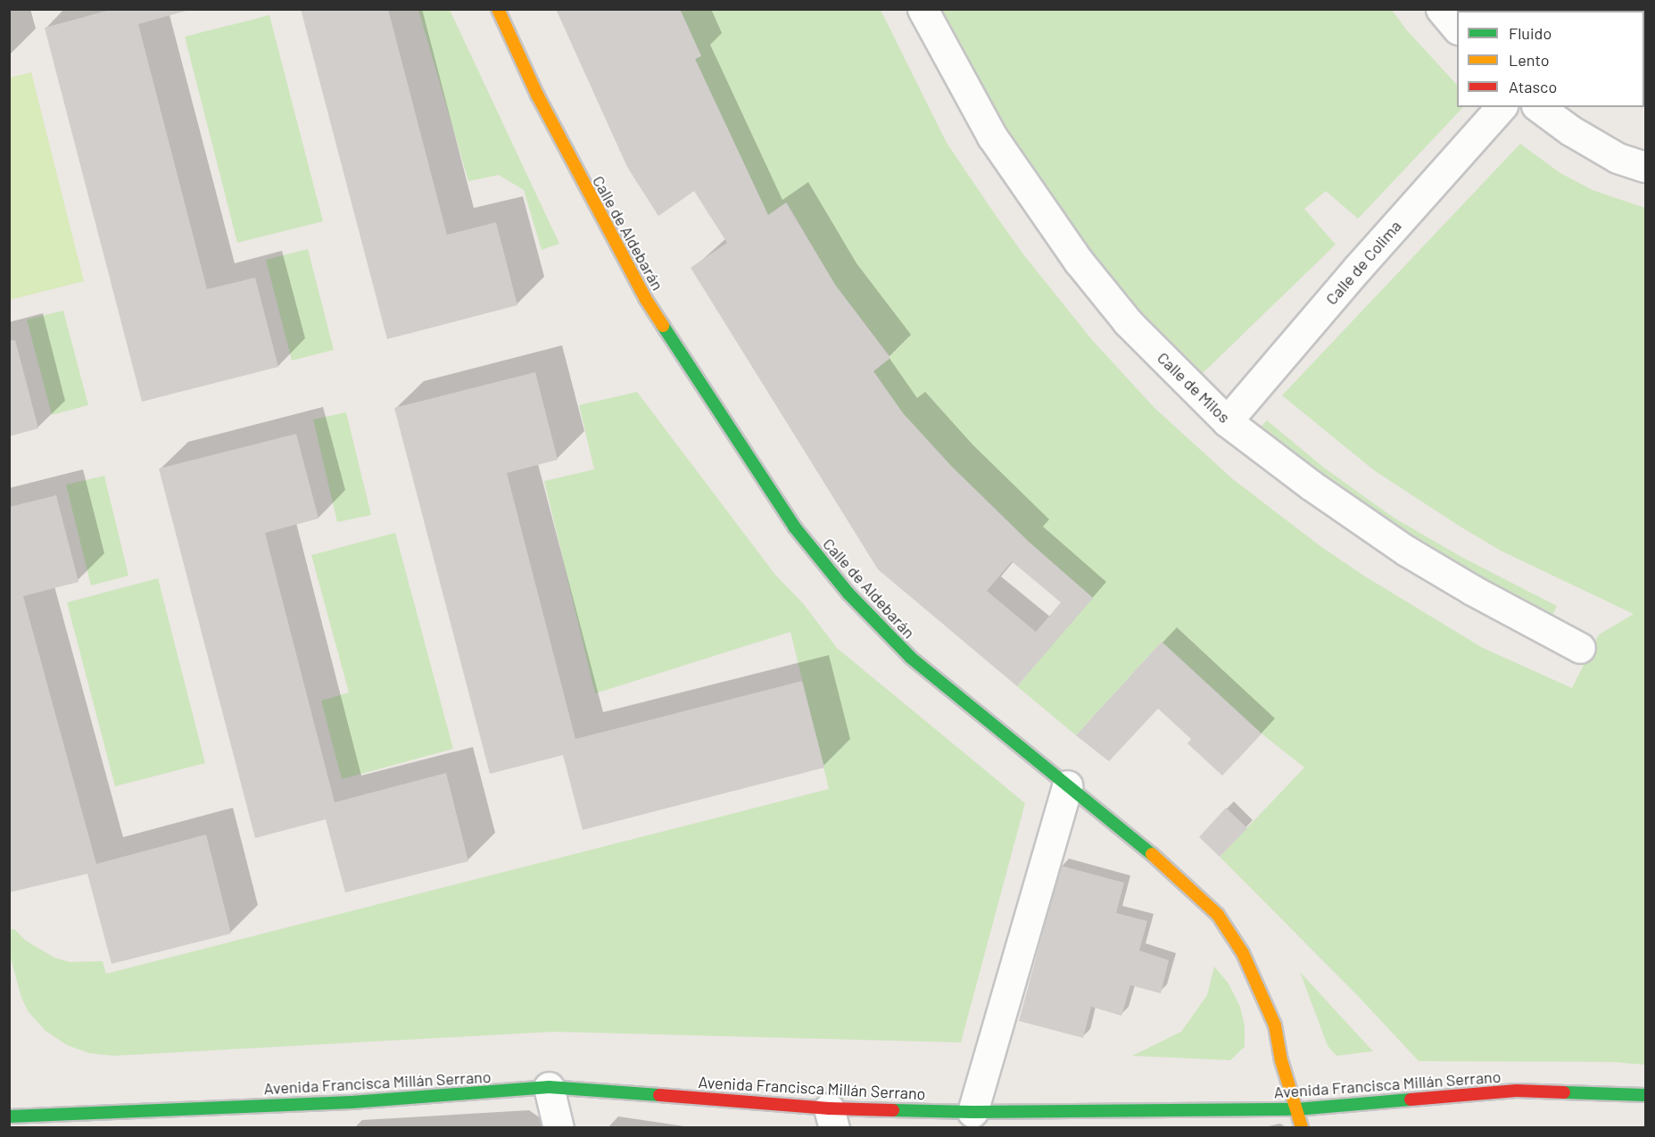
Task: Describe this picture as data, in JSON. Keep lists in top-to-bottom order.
{
  "streets": {
    "street": [
      "Calle de Aldebarán",
      "Calle de Colima",
      "Calle de Milos",
      "Avenida Francisca Millán Serrano"
    ]
  },
  "crossings": [
    ["Calle de Aldebarán", "Avenida Francisca Millán Serrano"],
    ["Calle de Colima", "Calle de Milos"]
  ],
  "legend": ["Fluido", "Lento", "Atasco"]
}
